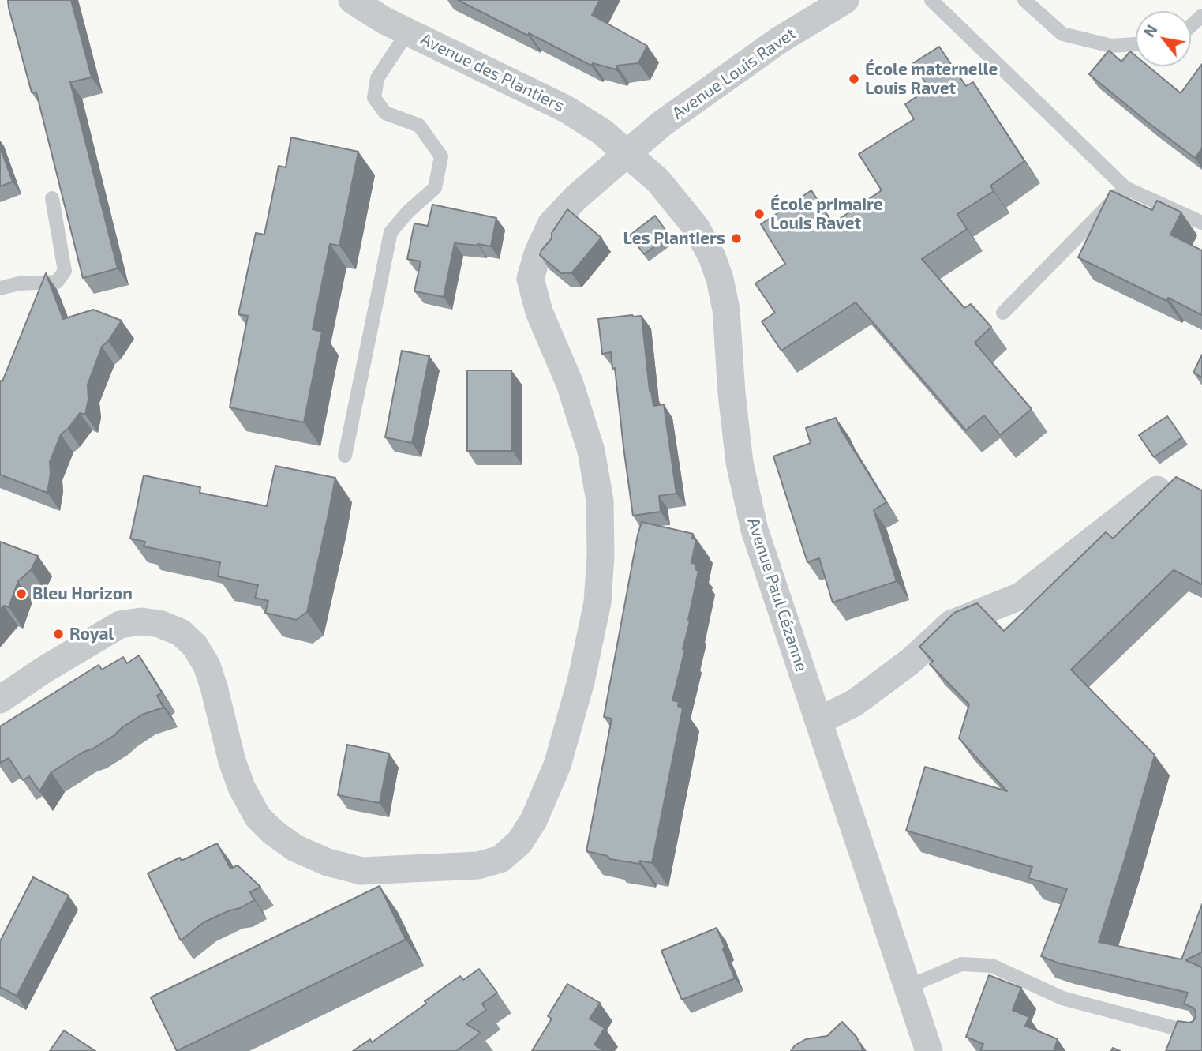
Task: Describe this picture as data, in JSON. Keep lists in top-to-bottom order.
{
  "streets": {
    "street": ["Avenue des Plantiers", "Avenue Louis Ravet", "Avenue Paul Cézanne"]
  },
  "crossings": [
    ["Avenue des Plantiers", "Avenue Louis Ravet"],
    ["Avenue des Plantiers", "Avenue Paul Cézanne"],
    ["Avenue Louis Ravet", "Avenue Paul Cézanne"]
  ],
  "places": [
    "École maternelle Louis Ravet",
    "École primaire Louis Ravet",
    "Les Plantiers",
    "Bleu Horizon",
    "Royal"
  ],
  "north": "top left"
}
